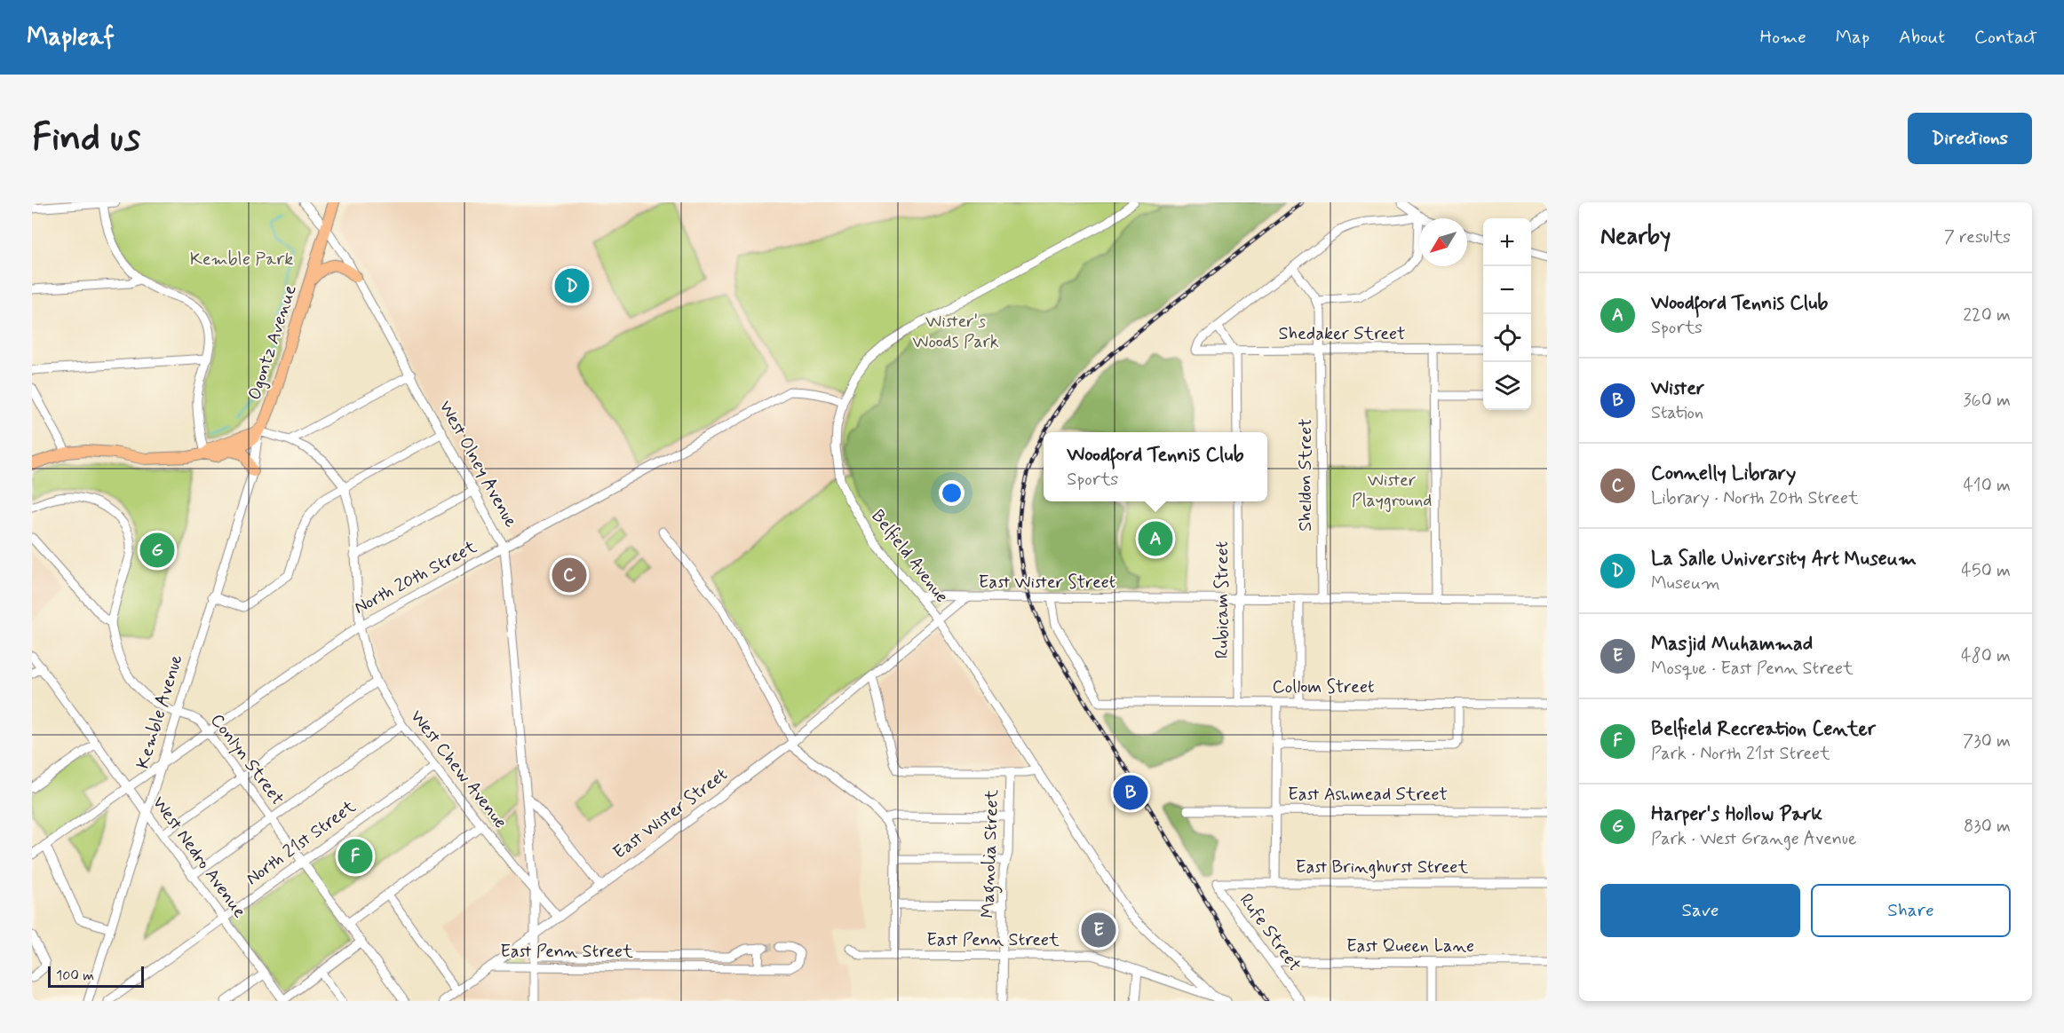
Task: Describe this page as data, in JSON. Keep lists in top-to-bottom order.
{
  "streets": {
    "main road": ["Ogontz Avenue"],
    "street": [
      "Shedaker Street",
      "West Olney Avenue",
      "Sheldon Street",
      "Belfield Avenue",
      "North 20th Street",
      "East Wister Street",
      "Rubicam Street",
      "Collom Street",
      "Kemble Avenue",
      "Conlyn Street",
      "West Chew Avenue",
      "East Ashmead Street",
      "North 21st Street",
      "Magnolia Street",
      "West Nedro Avenue",
      "East Bringhurst Street",
      "Rufe Street",
      "East Penn Street",
      "East Queen Lane"
    ]
  },
  "crossings": [
    ["Shedaker Street", "Sheldon Street"],
    ["Ogontz Avenue", "West Olney Avenue"],
    ["Ogontz Avenue", "Kemble Avenue"],
    ["West Olney Avenue", "North 20th Street"],
    ["West Olney Avenue", "East Wister Street"],
    ["West Olney Avenue", "West Chew Avenue"],
    ["West Olney Avenue", "East Penn Street"],
    ["Sheldon Street", "East Wister Street"],
    ["Belfield Avenue", "North 20th Street"],
    ["Belfield Avenue", "East Wister Street"],
    ["Belfield Avenue", "East Penn Street"],
    ["North 20th Street", "Kemble Avenue"],
    ["North 20th Street", "Conlyn Street"],
    ["North 20th Street", "West Chew Avenue"],
    ["North 20th Street", "West Nedro Avenue"],
    ["East Wister Street", "Rubicam Street"],
    ["East Wister Street", "Collom Street"],
    ["East Wister Street", "West Chew Avenue"],
    ["East Wister Street", "East Penn Street"],
    ["Rubicam Street", "Collom Street"],
    ["Kemble Avenue", "Conlyn Street"],
    ["Kemble Avenue", "West Nedro Avenue"],
    ["Conlyn Street", "North 21st Street"],
    ["West Chew Avenue", "North 21st Street"],
    ["North 21st Street", "West Nedro Avenue"],
    ["Magnolia Street", "East Penn Street"],
    ["East Bringhurst Street", "Rufe Street"],
    ["Rufe Street", "East Queen Lane"]
  ],
  "parks": ["Kemble Park", "Wister's Woods Park", "Wister Playground"],
  "scale_bar": "100 m",
  "north": "bottom left",
  "page": {
    "header": "Mapleaf",
    "nav": [
      "Home",
      "Map",
      "About",
      "Contact"
    ],
    "buttons": [
      "Directions",
      ["Save", "Share"]
    ],
    "title": "Find us",
    "heading": ["Nearby", "7 results"],
    "map_buttons": ["+", "−"],
    "pins": [
      "D",
      "A",
      "G",
      "C",
      "B",
      "F",
      "E"
    ],
    "list": [
      {
        "mark": "A",
        "name": "Woodford Tennis Club",
        "note": "Sports",
        "value": "220 m"
      },
      {
        "mark": "B",
        "name": "Wister",
        "note": "Station",
        "value": "360 m"
      },
      {
        "mark": "C",
        "name": "Connelly Library",
        "note": "Library · North 20th Street",
        "value": "410 m"
      },
      {
        "mark": "D",
        "name": "La Salle University Art Museum",
        "note": "Museum",
        "value": "450 m"
      },
      {
        "mark": "E",
        "name": "Masjid Muhammad",
        "note": "Mosque · East Penn Street",
        "value": "480 m"
      },
      {
        "mark": "F",
        "name": "Belfield Recreation Center",
        "note": "Park · North 21st Street",
        "value": "730 m"
      },
      {
        "mark": "G",
        "name": "Harper's Hollow Park",
        "note": "Park · West Grange Avenue",
        "value": "830 m"
      }
    ],
    "popup": ["Woodford Tennis Club", "Sports"],
    "scale": "100 m"
  }
}
